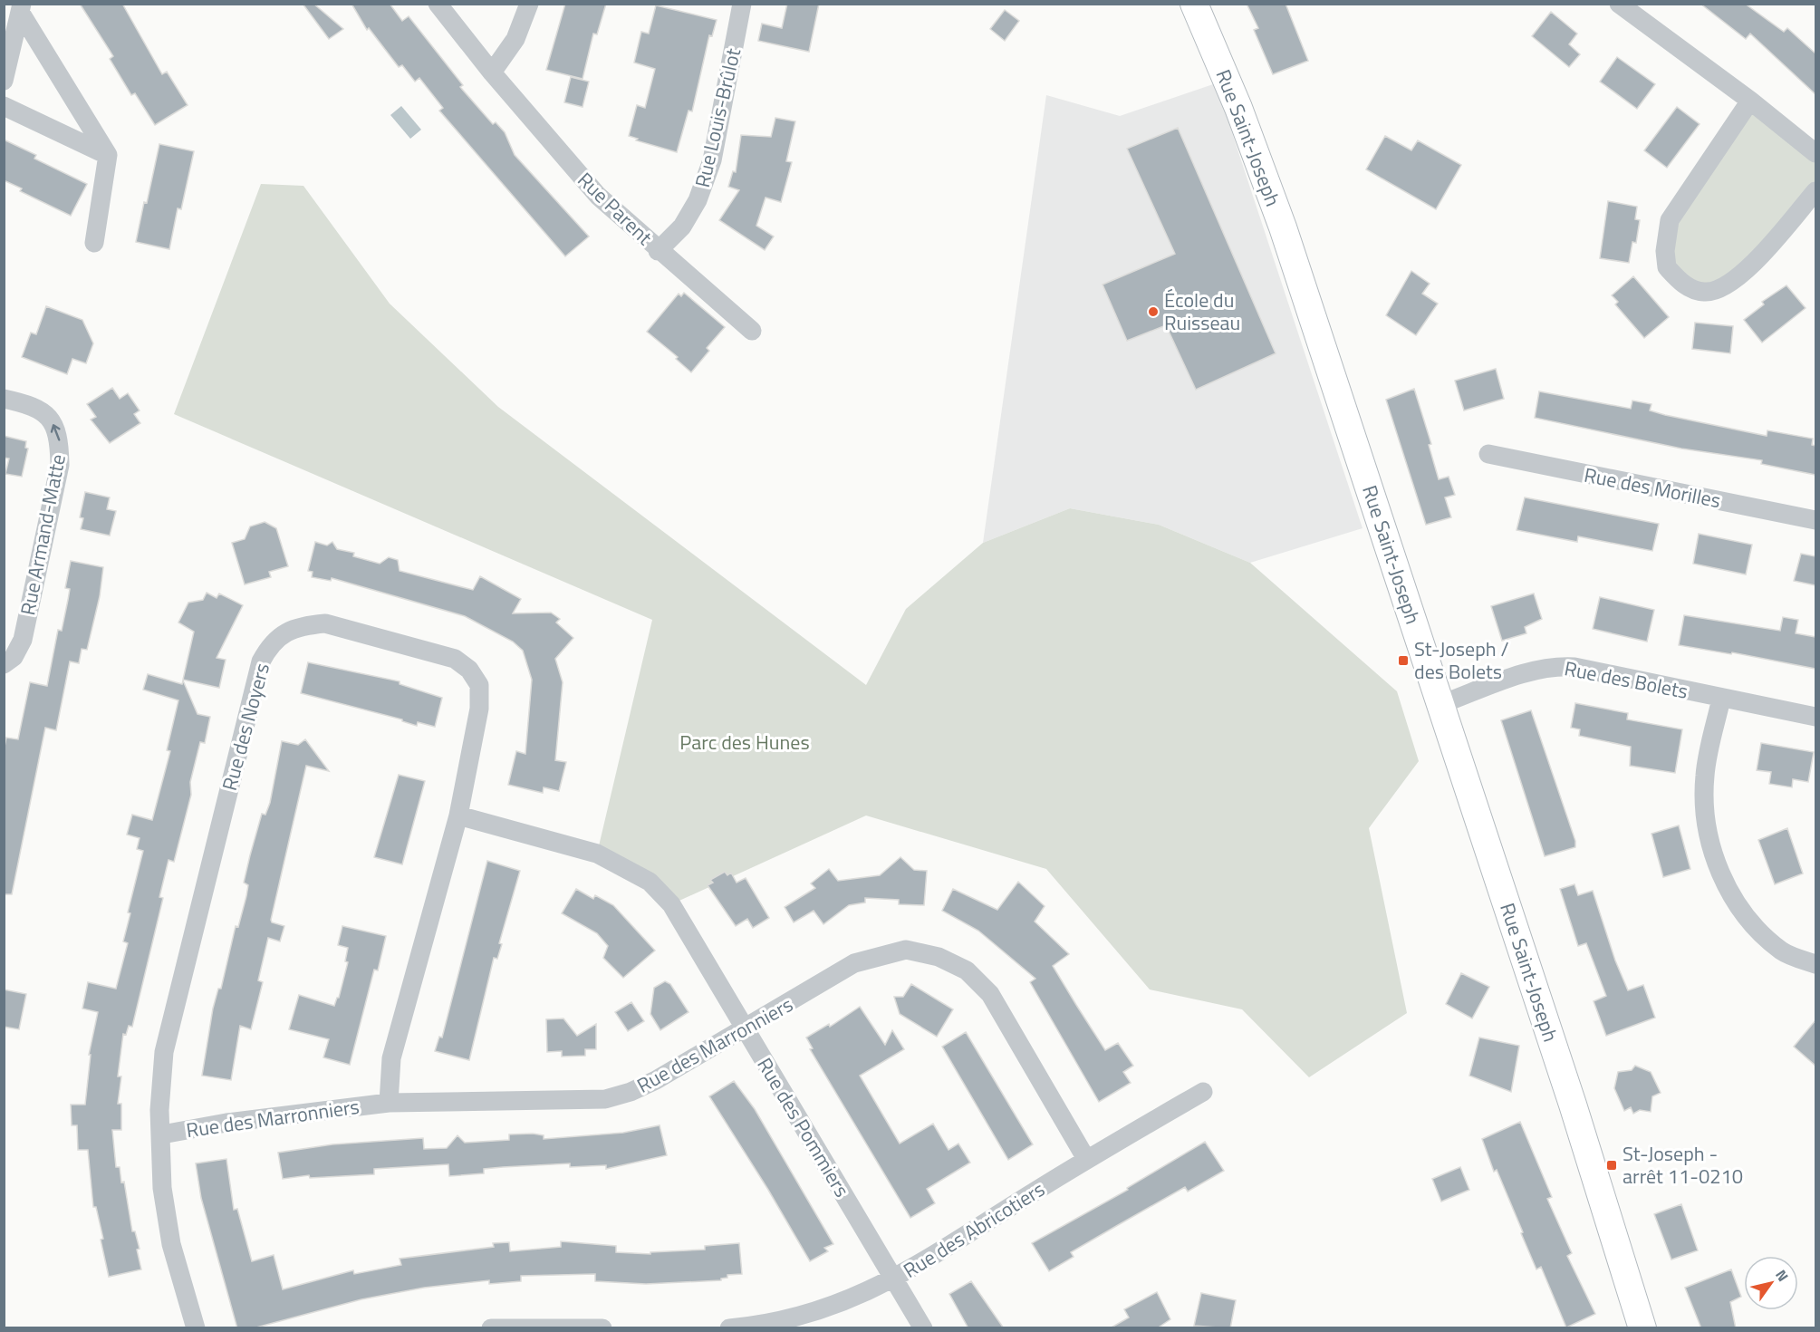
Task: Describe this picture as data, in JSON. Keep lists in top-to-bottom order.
{
  "streets": {
    "street": [
      "Rue Louis-Brûlot",
      "Rue Saint-Joseph",
      "Rue Parent",
      "Rue des Morilles",
      "Rue Armand-Matte",
      "Rue des Bolets",
      "Rue des Noyers",
      "Rue des Marronniers",
      "Rue des Pommiers",
      "Rue des Abricotiers"
    ]
  },
  "crossings": [
    ["Rue Louis-Brûlot", "Rue Parent"],
    ["Rue Saint-Joseph", "Rue des Bolets"],
    ["Rue des Noyers", "Rue des Marronniers"],
    ["Rue des Noyers", "Rue des Pommiers"],
    ["Rue des Marronniers", "Rue des Pommiers"],
    ["Rue des Marronniers", "Rue des Abricotiers"],
    ["Rue des Pommiers", "Rue des Abricotiers"]
  ],
  "one_way": ["Rue Armand-Matte"],
  "parks": ["Parc des Hunes"],
  "places": {
    "other": ["École du Ruisseau"],
    "transit": ["St-Joseph / des Bolets", "St-Joseph - arrêt 11-0210"]
  },
  "north": "top right"
}
